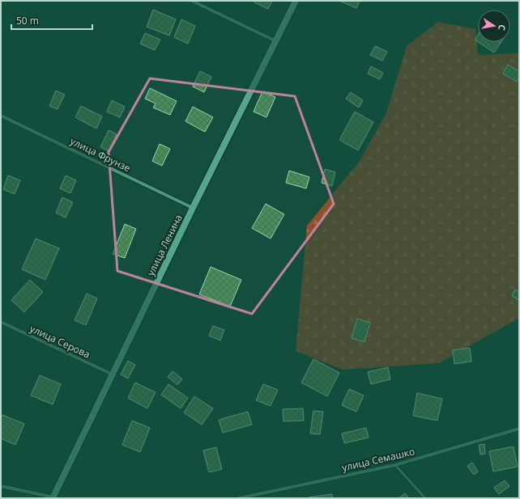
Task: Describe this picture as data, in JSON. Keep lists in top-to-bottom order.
{
  "streets": {
    "street": [
      "улица Фрунзе",
      "улица Ленина",
      "улица Серова",
      "улица Семашко"
    ]
  },
  "crossings": [
    ["улица Фрунзе", "улица Ленина"],
    ["улица Ленина", "улица Серова"]
  ],
  "scale_bar": "50 m",
  "north": "right"
}
